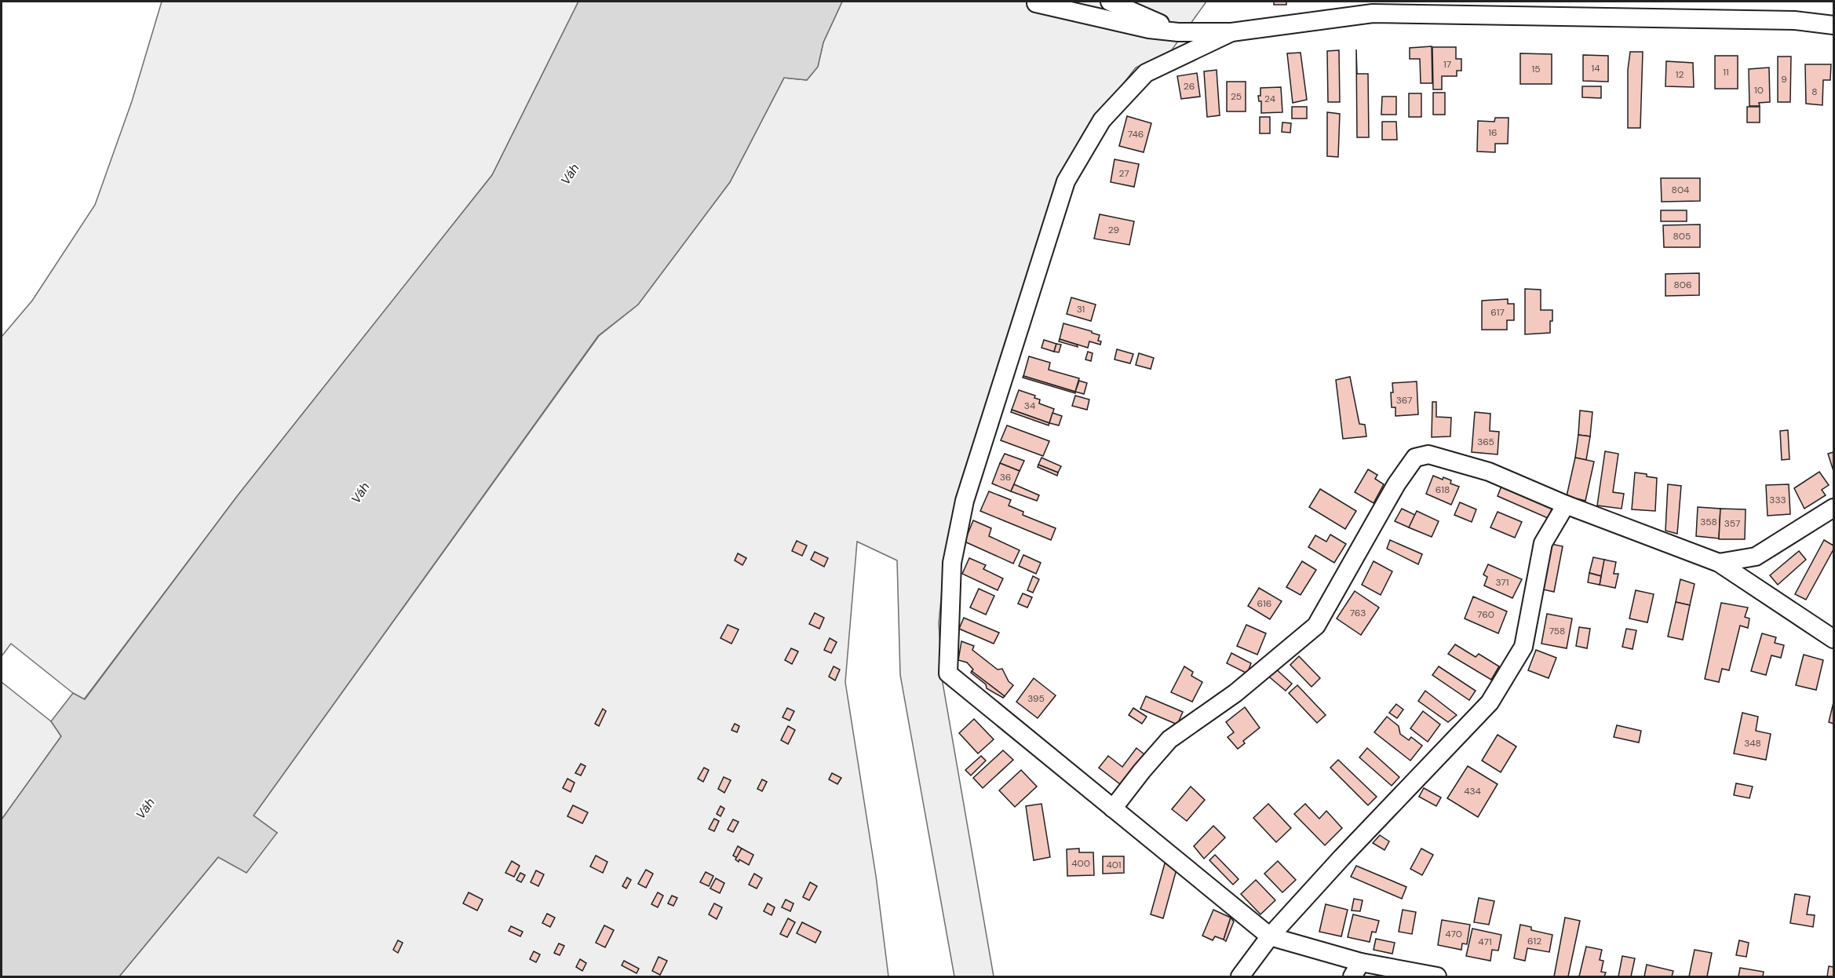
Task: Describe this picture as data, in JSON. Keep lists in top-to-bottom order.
{
  "water": ["Váh"],
  "house_numbers": [
    "17",
    "14",
    "15",
    "11",
    "12",
    "9",
    "26",
    "10",
    "8",
    "25",
    "24",
    "16",
    "746",
    "27",
    "804",
    "29",
    "805",
    "806",
    "31",
    "617",
    "367",
    "34",
    "365",
    "36",
    "618",
    "333",
    "358",
    "357",
    "371",
    "616",
    "763",
    "760",
    "758",
    "395",
    "348",
    "434",
    "400",
    "401",
    "470",
    "612",
    "471"
  ]
}
